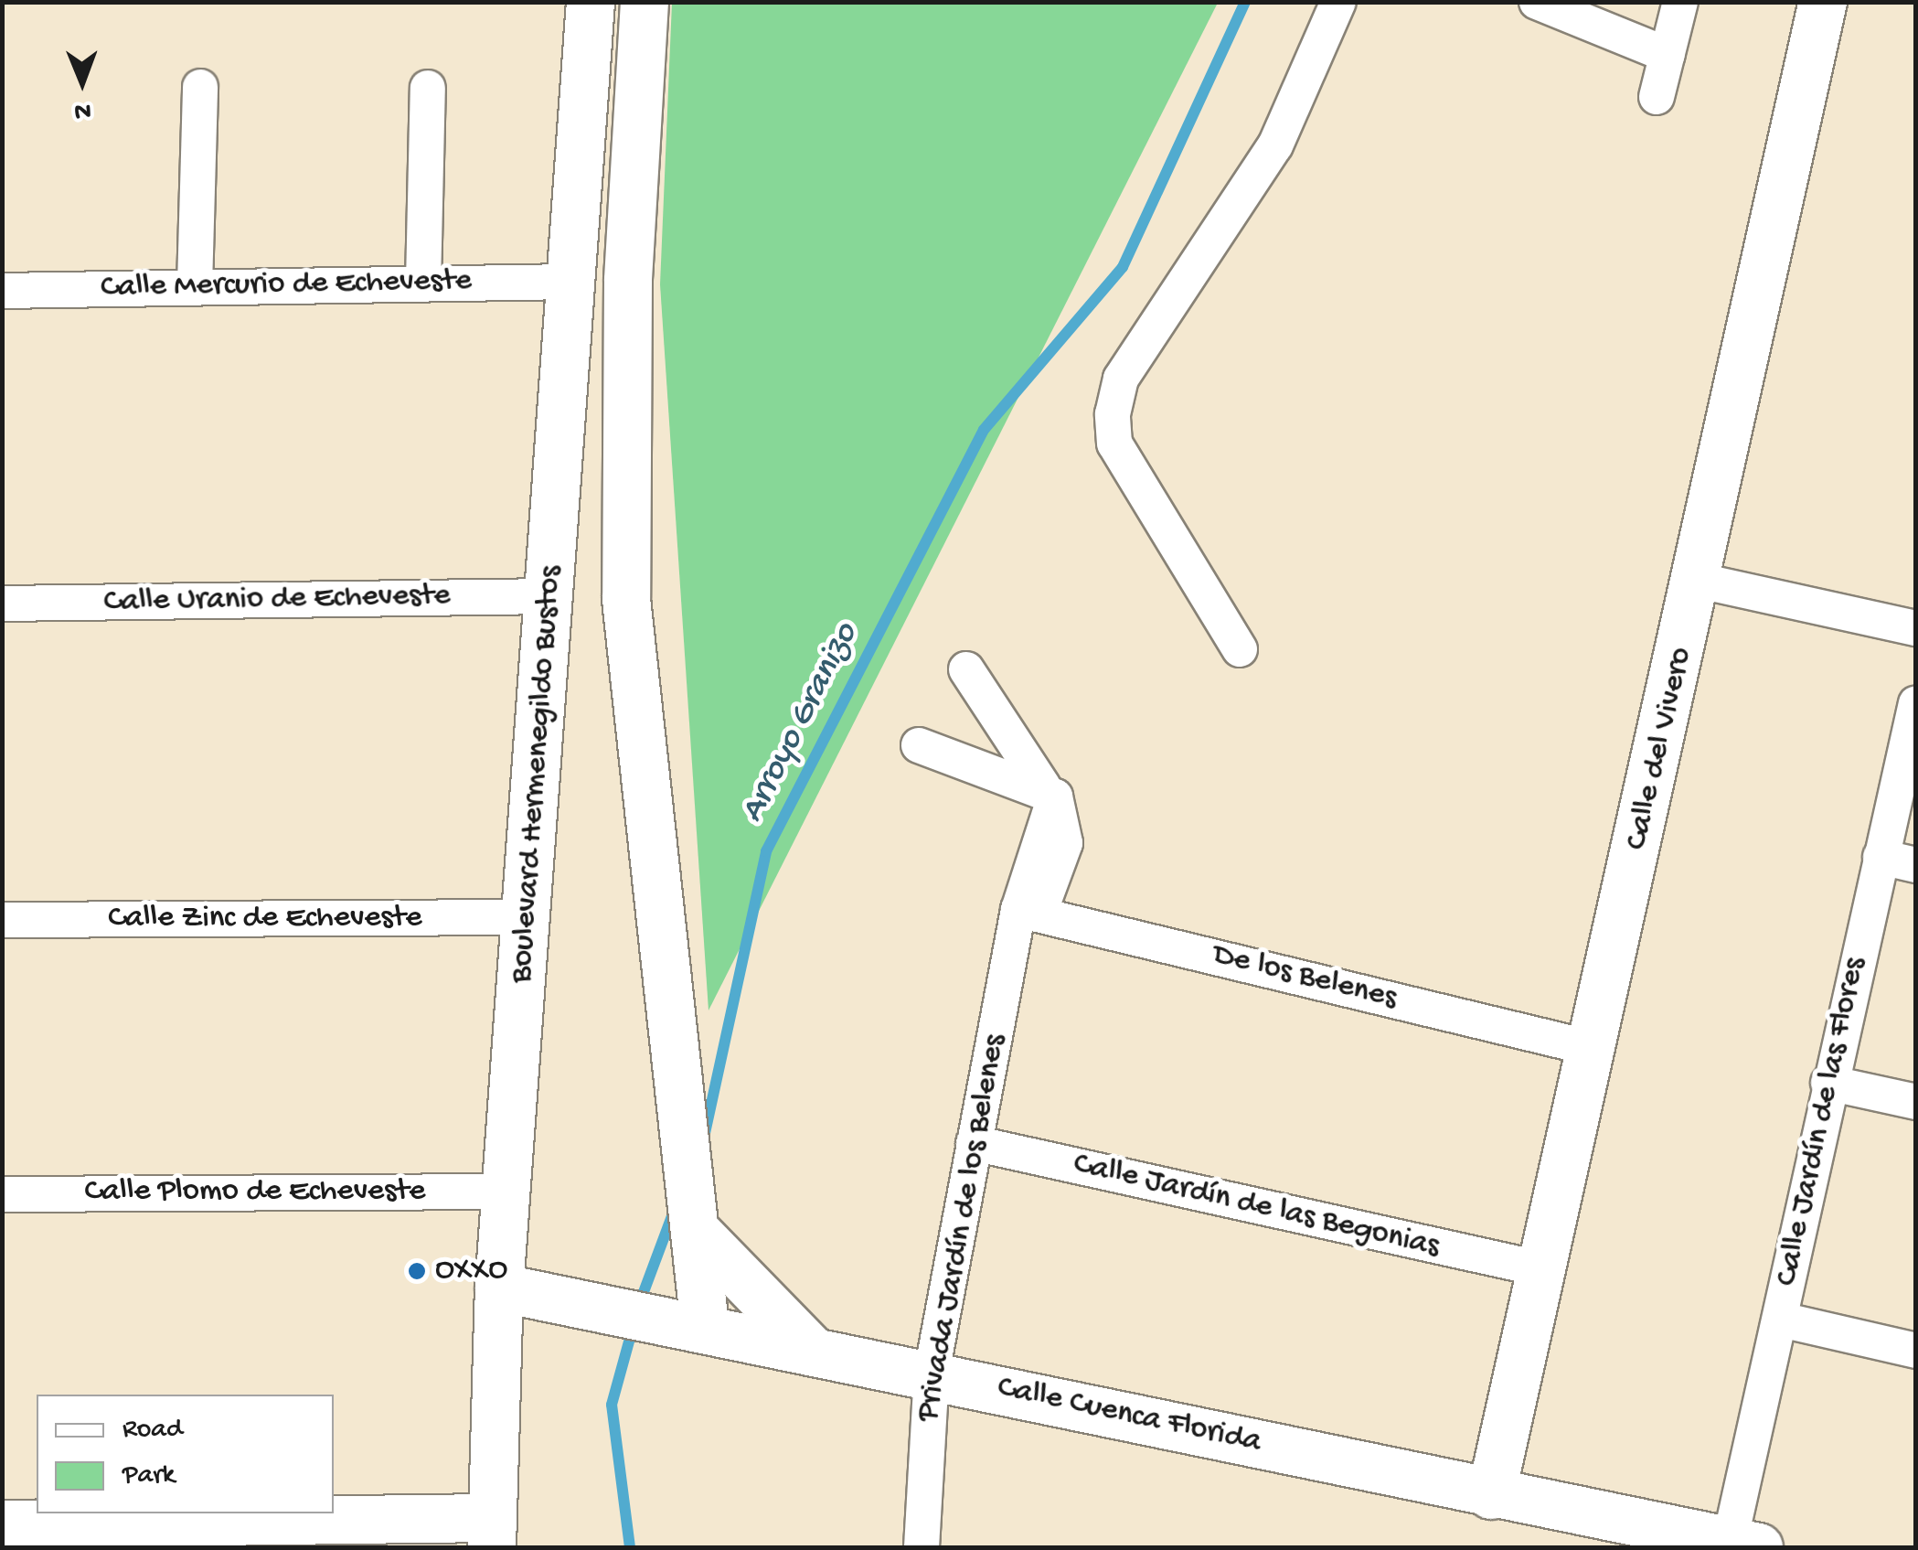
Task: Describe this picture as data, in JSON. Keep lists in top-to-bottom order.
{
  "streets": {
    "street": [
      "Calle Mercurio de Echeveste",
      "Calle Uranio de Echeveste",
      "Calle del Vivero",
      "Boulevard Hermenegildo Bustos",
      "Calle Zinc de Echeveste",
      "De los Belenes",
      "Calle Jardín de las Flores",
      "Calle Plomo de Echeveste",
      "Calle Jardín de las Begonias",
      "Privada Jardín de los Belenes",
      "Calle Cuenca Florida"
    ]
  },
  "crossings": [
    ["Calle Mercurio de Echeveste", "Boulevard Hermenegildo Bustos"],
    ["Calle Uranio de Echeveste", "Boulevard Hermenegildo Bustos"],
    ["Calle del Vivero", "De los Belenes"],
    ["Calle del Vivero", "Calle Jardín de las Begonias"],
    ["Calle del Vivero", "Calle Cuenca Florida"],
    ["Boulevard Hermenegildo Bustos", "Calle Zinc de Echeveste"],
    ["Boulevard Hermenegildo Bustos", "Calle Plomo de Echeveste"],
    ["Boulevard Hermenegildo Bustos", "Calle Cuenca Florida"],
    ["De los Belenes", "Privada Jardín de los Belenes"],
    ["Calle Jardín de las Flores", "Calle Cuenca Florida"],
    ["Calle Jardín de las Begonias", "Privada Jardín de los Belenes"],
    ["Privada Jardín de los Belenes", "Calle Cuenca Florida"]
  ],
  "water": ["Arroyo Granizo"],
  "places": ["OXXO"],
  "legend": ["Road", "Park"],
  "north": "bottom"
}
